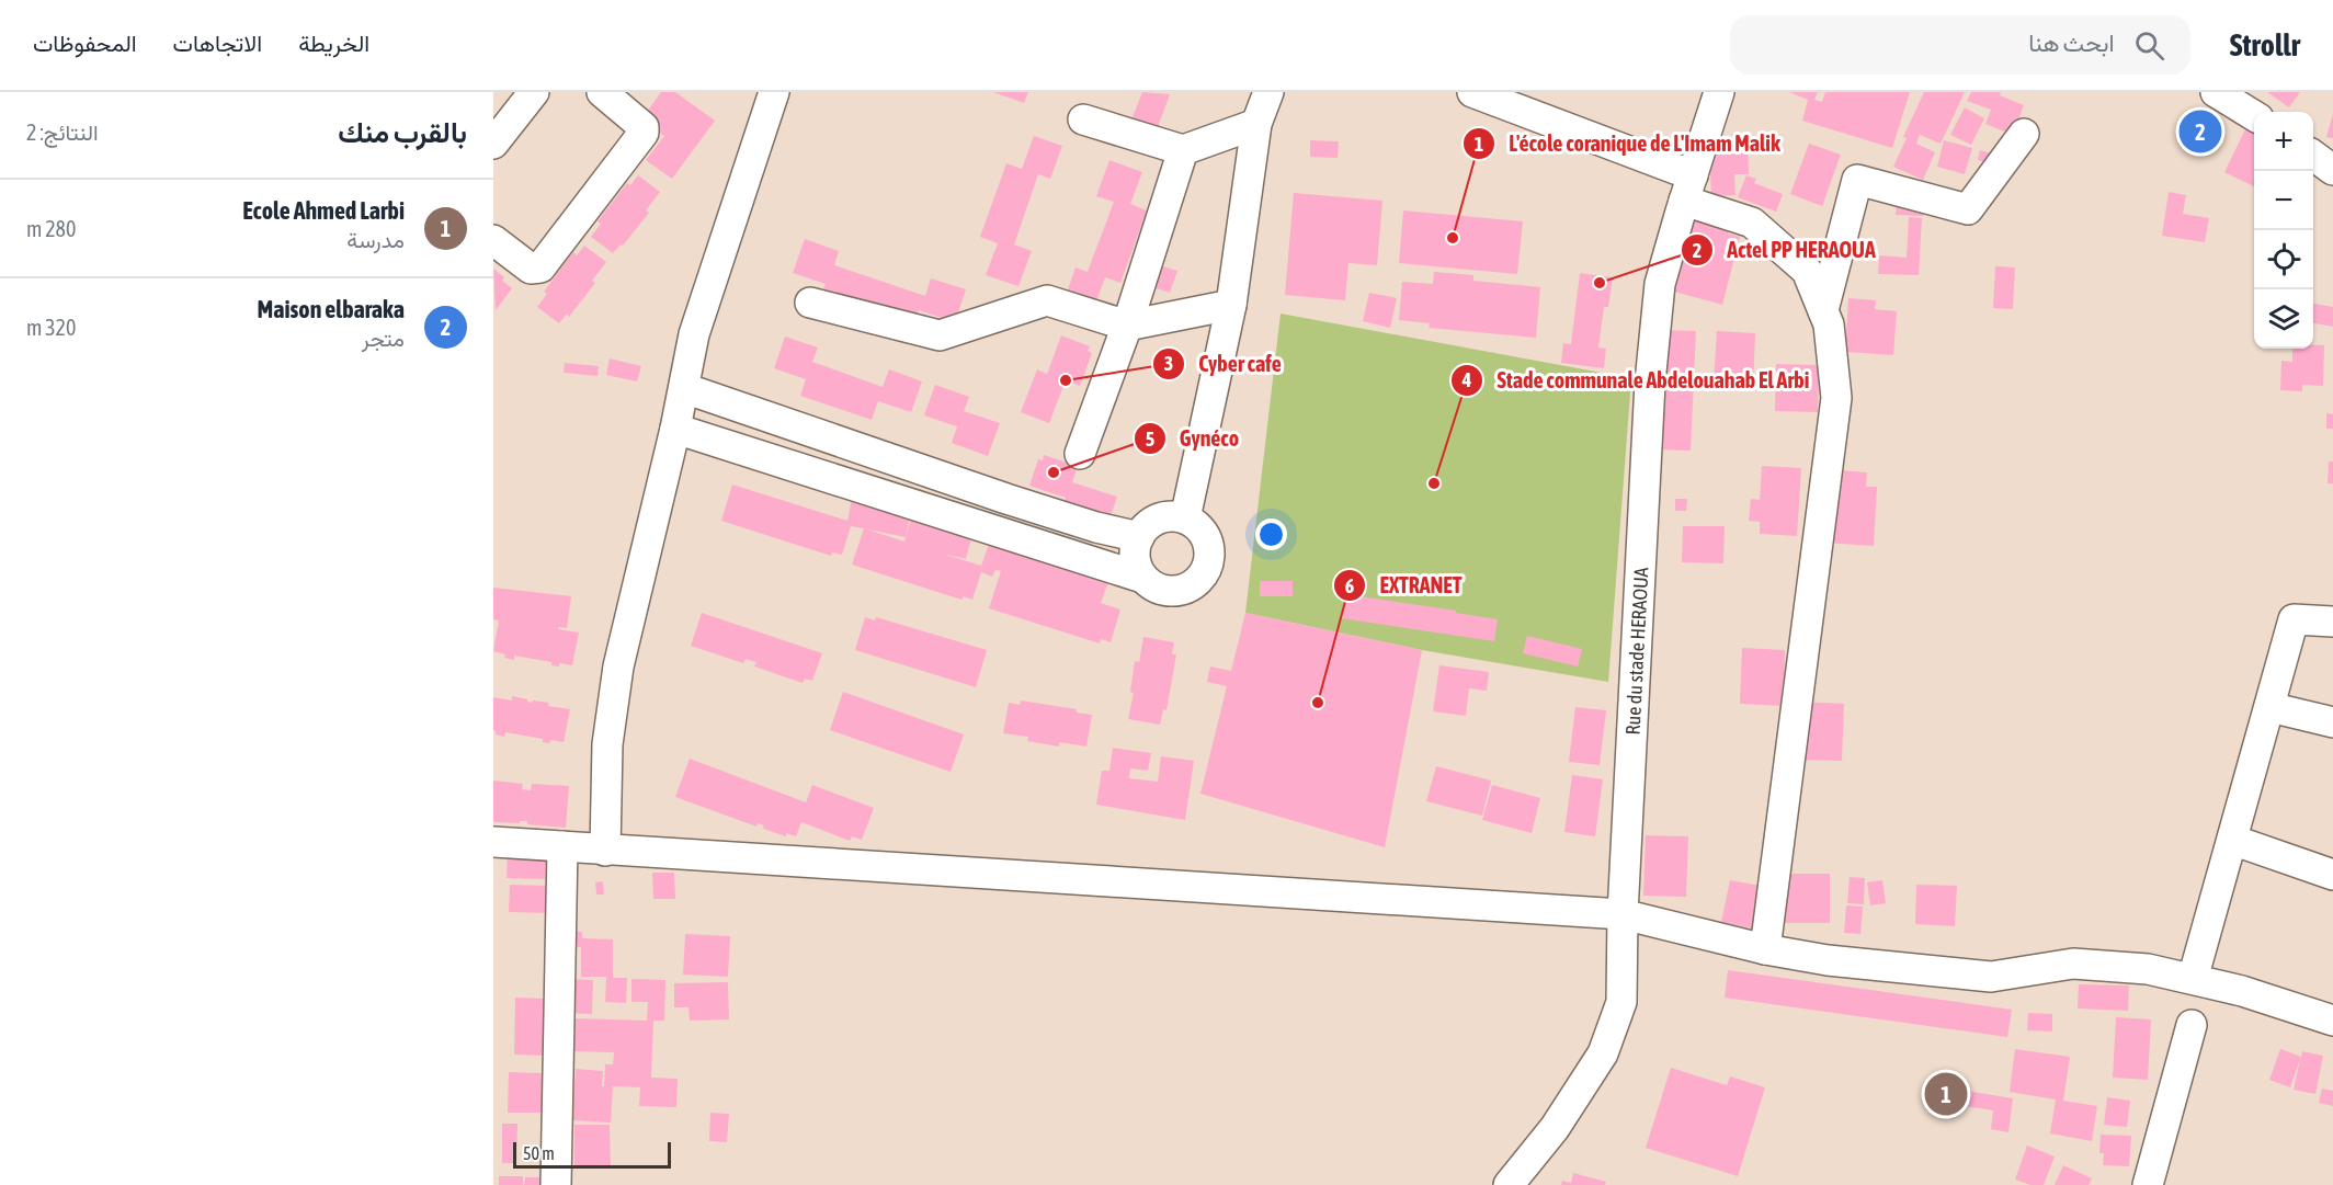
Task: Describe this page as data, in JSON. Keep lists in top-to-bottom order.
{
  "streets": {
    "street": ["Rue du stade HERAOUA"]
  },
  "places": [
    "L'école coranique de L'Imam Malik",
    "Actel PP HERAOUA",
    "Cyber cafe",
    "Gynéco",
    "Stade communale Abdelouahab El Arbi",
    "EXTRANET"
  ],
  "scale_bar": "50 m",
  "page": {
    "header": "Strollr",
    "search": "ابحث هنا",
    "nav": ["الخريطة", "الاتجاهات", "المحفوظات"],
    "heading": ["بالقرب منك", "النتائج: 2"],
    "pins": ["2", "1"],
    "map_buttons": ["+", "−"],
    "list": [
      {
        "mark": "1",
        "name": "Ecole Ahmed Larbi",
        "note": "مدرسة",
        "value": "280 m"
      },
      {
        "mark": "2",
        "name": "Maison elbaraka",
        "note": "متجر",
        "value": "320 m"
      }
    ],
    "scale": "50 m"
  }
}
